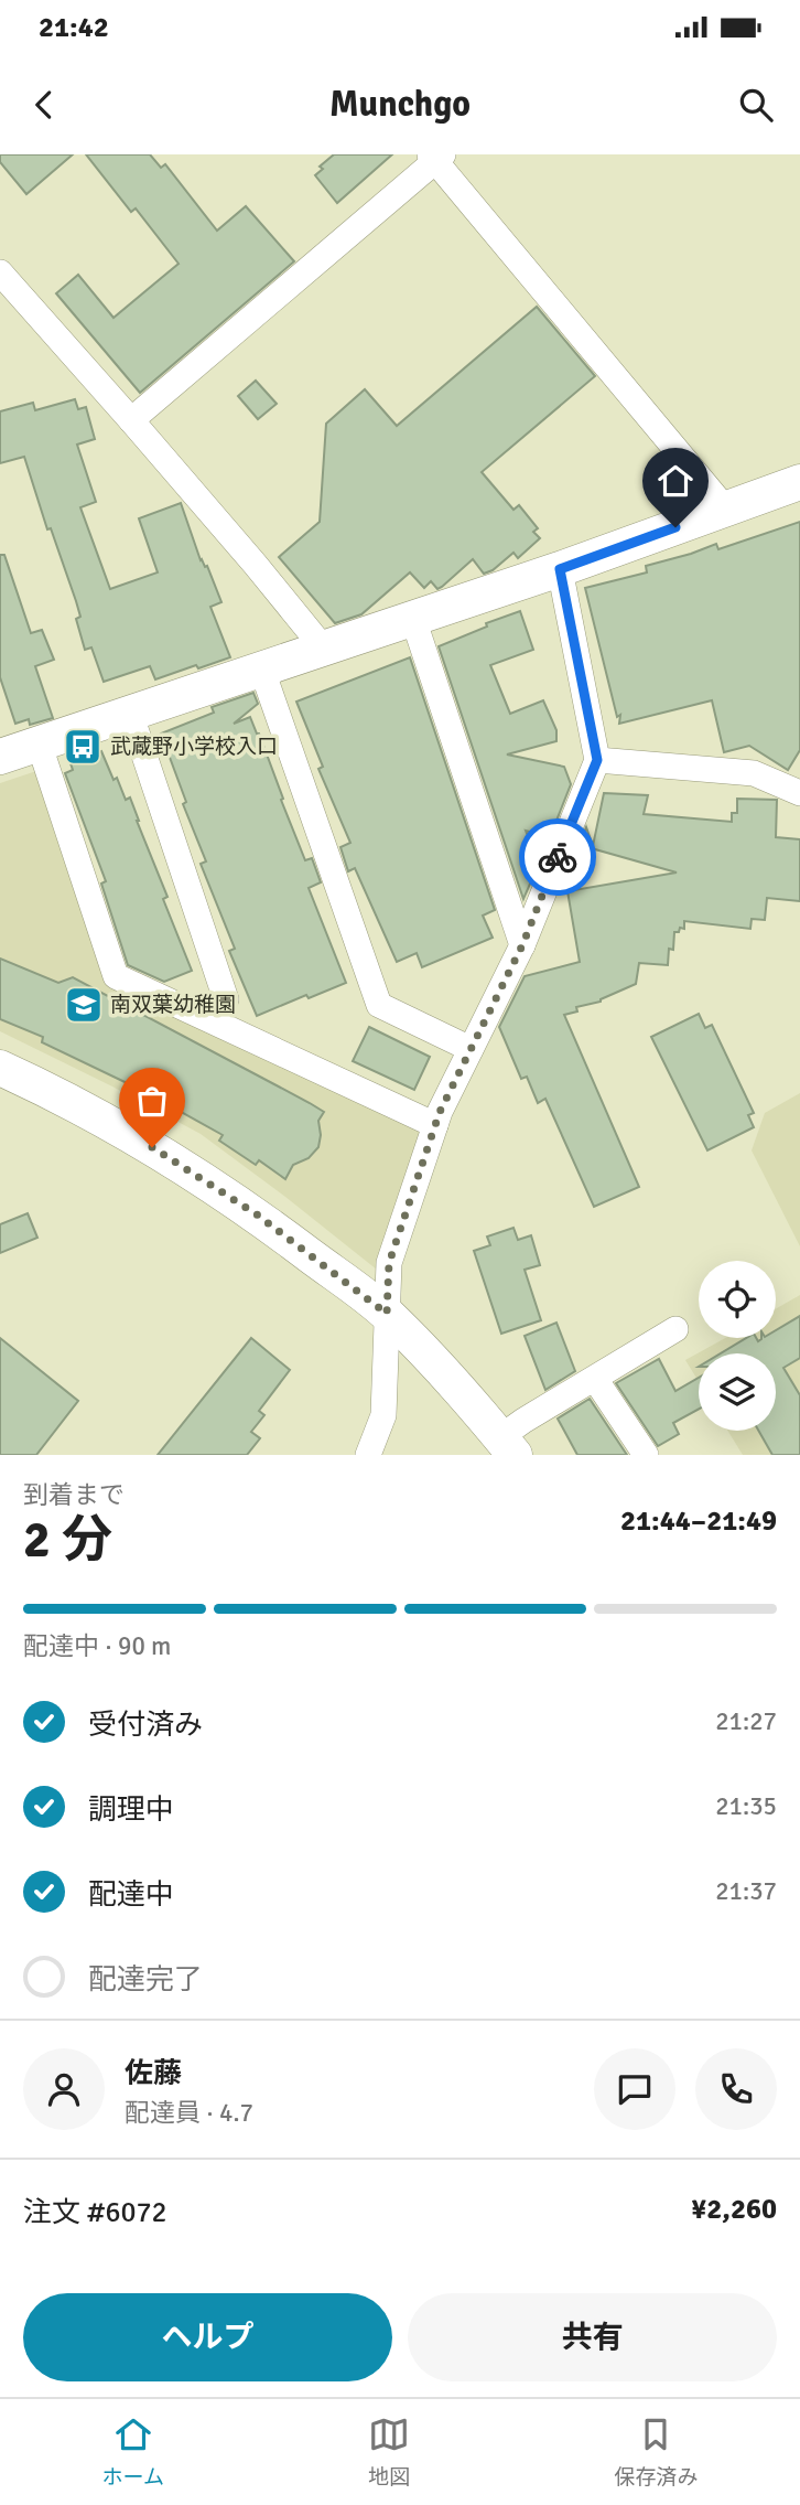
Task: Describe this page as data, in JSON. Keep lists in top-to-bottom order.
{
  "places": {
    "bus stop": ["武蔵野小学校入口"],
    "school or university": ["南双葉幼稚園"]
  },
  "page": {
    "status": "21:42",
    "header": "Munchgo",
    "heading": ["2 分", "到着まで", "21:44–21:49"],
    "panel": [
      "佐藤",
      "配達員 · 4.7",
      "注文 #6072",
      "¥2,260"
    ],
    "bar": "配達中 · 90 m",
    "list": [
      ["受付済み", "21:27"],
      ["調理中", "21:35"],
      ["配達中", "21:37"],
      "配達完了"
    ],
    "buttons": ["ヘルプ", "共有"],
    "tabs": ["ホーム", "地図", "保存済み"]
  }
}
